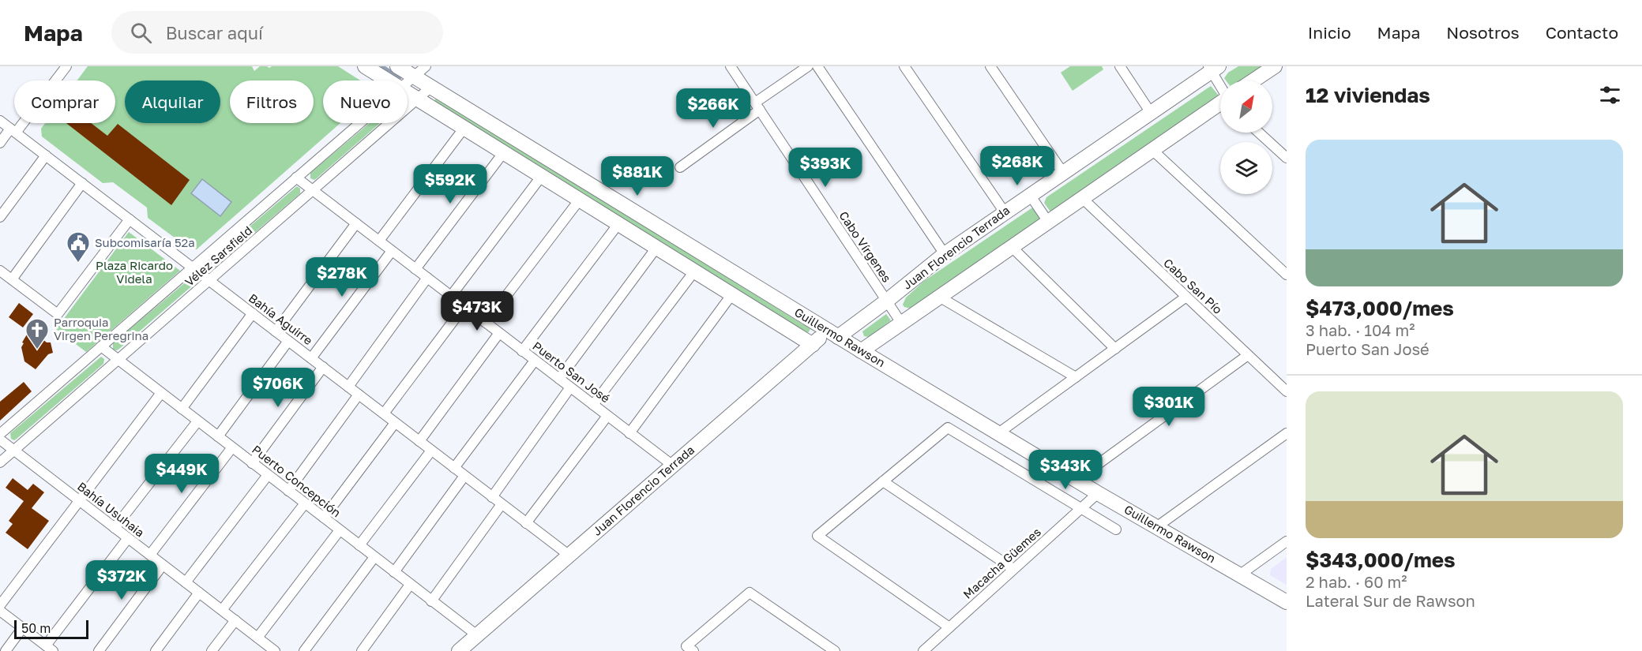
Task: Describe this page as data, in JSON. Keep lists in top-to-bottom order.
{
  "streets": {
    "main road": ["Juan Florencio Terrada", "Guillermo Rawson"],
    "street": [
      "Cabo Vírgenes",
      "Vélez Sarsfield",
      "Cabo San Pío",
      "Bahía Aguirre",
      "Puerto San José",
      "Puerto Concepción",
      "Bahía Usuhaia",
      "Macacha Güemes"
    ]
  },
  "crossings": [
    ["Cabo Vírgenes", "Juan Florencio Terrada"],
    ["Juan Florencio Terrada", "Bahía Aguirre"],
    ["Juan Florencio Terrada", "Guillermo Rawson"],
    ["Juan Florencio Terrada", "Puerto San José"],
    ["Juan Florencio Terrada", "Puerto Concepción"],
    ["Vélez Sarsfield", "Bahía Aguirre"],
    ["Vélez Sarsfield", "Guillermo Rawson"],
    ["Vélez Sarsfield", "Puerto San José"],
    ["Vélez Sarsfield", "Puerto Concepción"],
    ["Vélez Sarsfield", "Bahía Usuhaia"],
    ["Guillermo Rawson", "Macacha Güemes"]
  ],
  "parks": ["Plaza Ricardo Videla"],
  "places": {
    "public building": ["Subcomisaría 52a"],
    "church": ["Parroquia Virgen Peregrina"]
  },
  "scale_bar": "50 m",
  "north": "top right",
  "page": {
    "header": "Mapa",
    "search": "Buscar aquí",
    "nav": [
      "Inicio",
      "Mapa",
      "Nosotros",
      "Contacto"
    ],
    "heading": "12 viviendas",
    "chip": [
      "Comprar",
      "Alquilar",
      "Filtros",
      "Nuevo"
    ],
    "price": [
      "$266K",
      "$268K",
      "$393K",
      "$881K",
      "$592K",
      "$278K",
      "$473K",
      "$706K",
      "$301K",
      "$343K",
      "$449K",
      "$372K"
    ],
    "list": [
      {
        "name": "$473,000/mes",
        "note": "3 hab. · 104 m² · Puerto San José"
      },
      {
        "name": "$343,000/mes",
        "note": "2 hab. · 60 m² · Lateral Sur de Rawson"
      }
    ],
    "scale": "50 m"
  }
}
